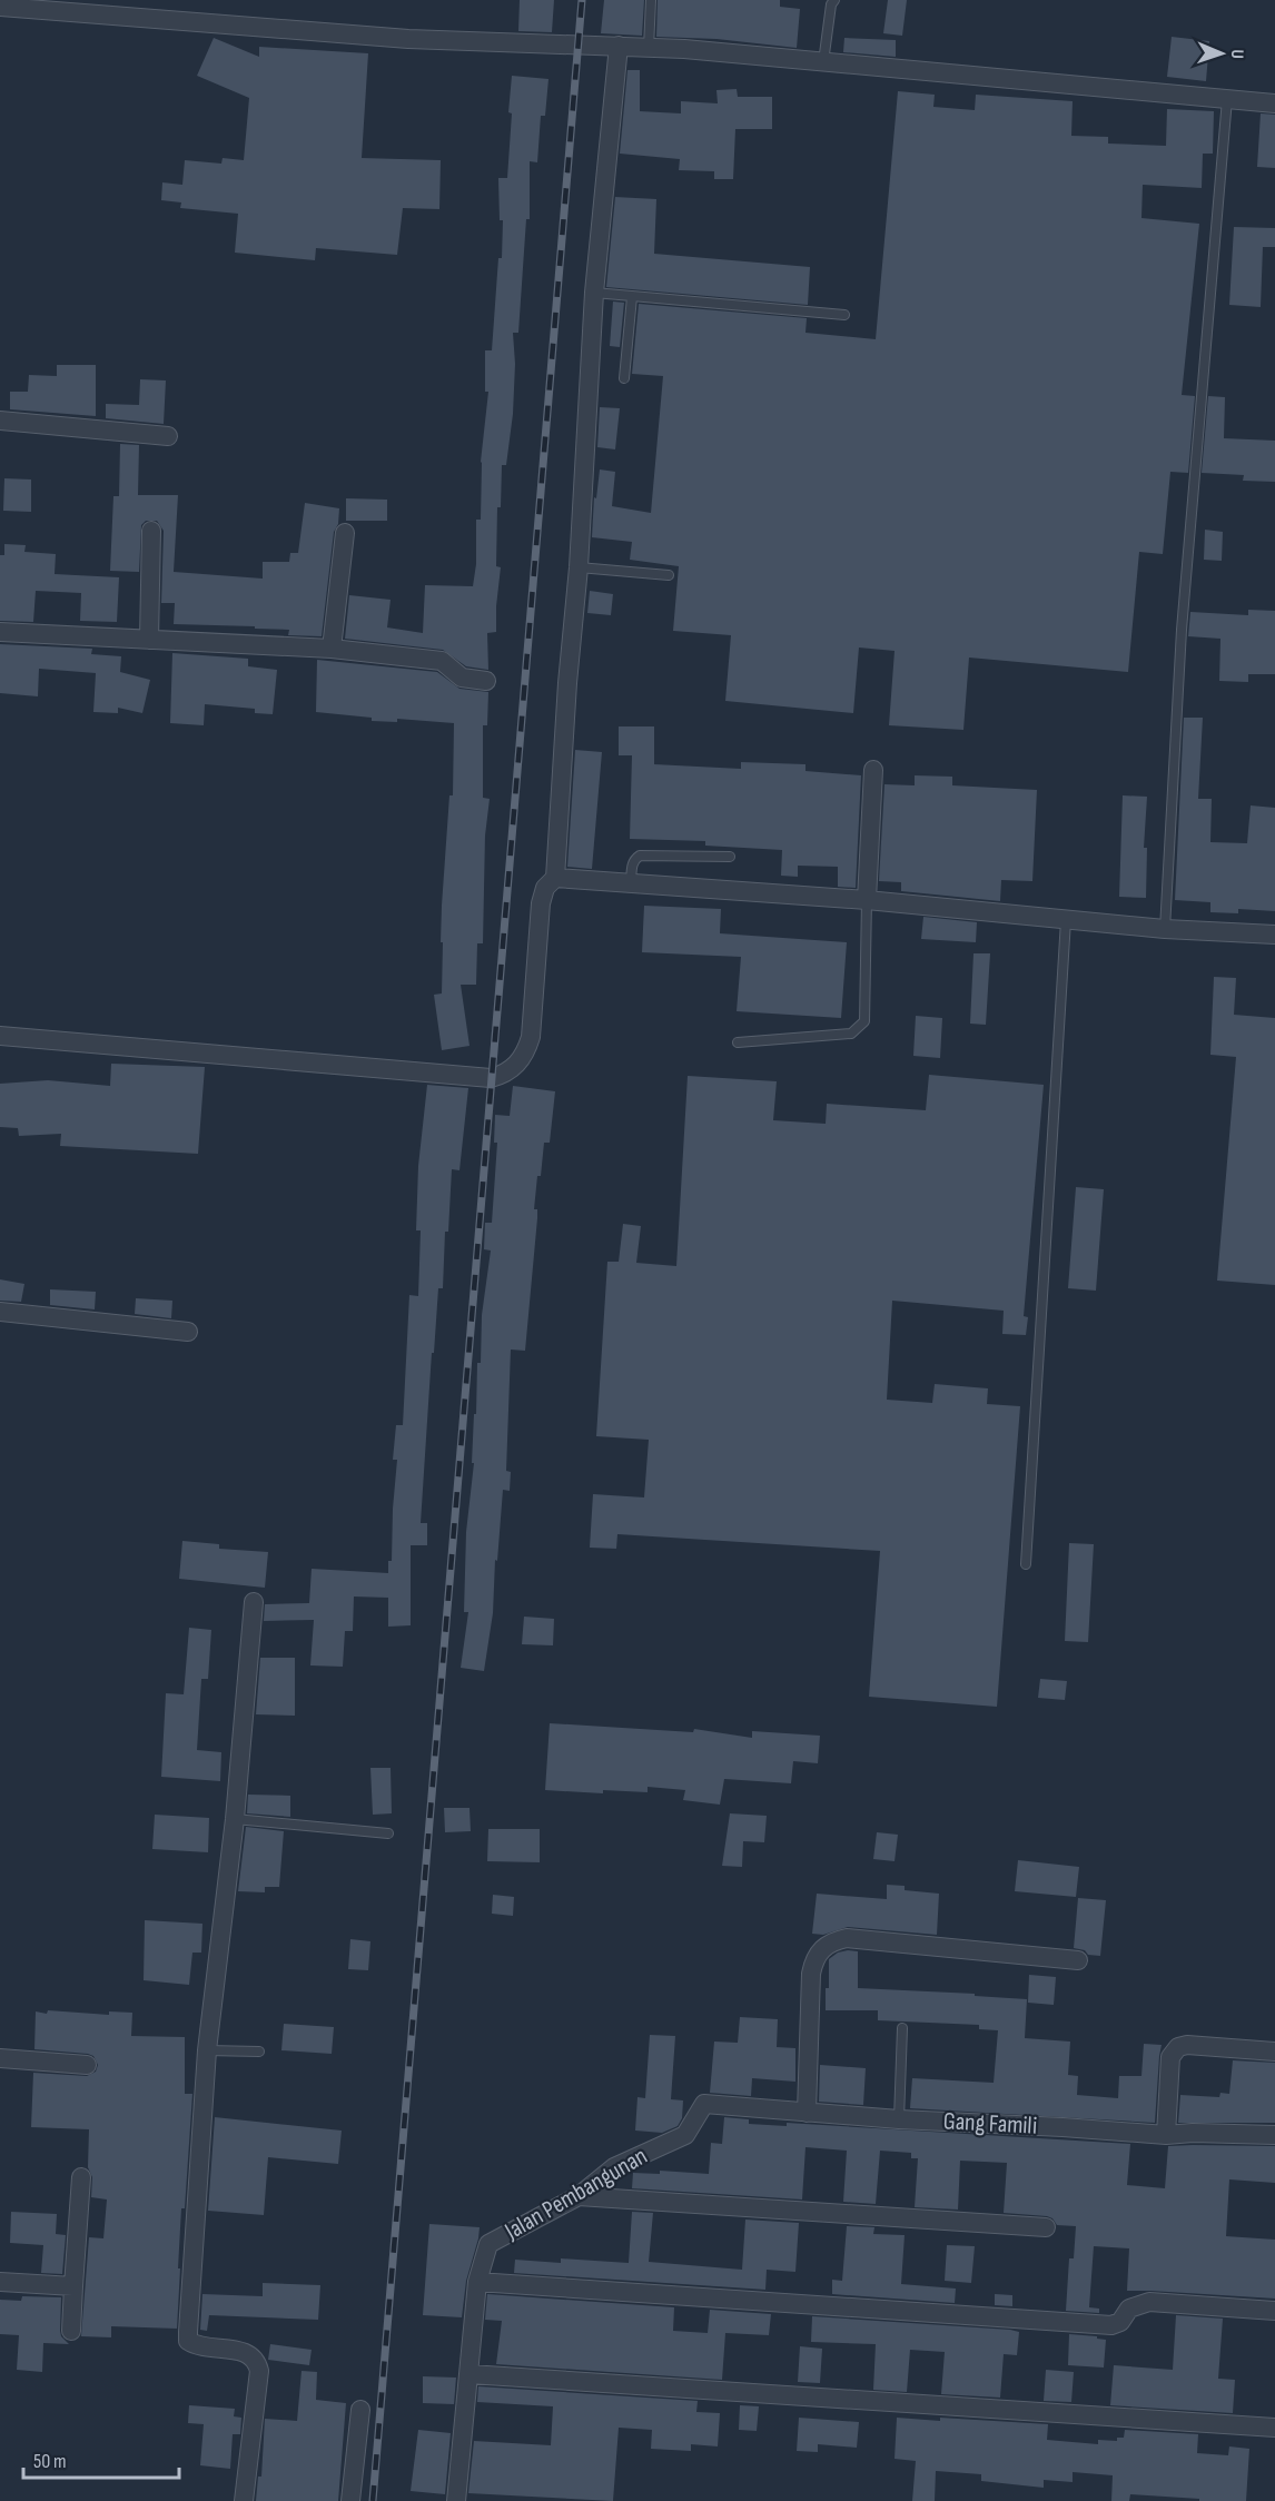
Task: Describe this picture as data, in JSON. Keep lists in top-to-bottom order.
{
  "streets": {
    "street": ["Gang Famili", "Jalan Pembangunan"]
  },
  "crossings": [
    ["Gang Famili", "Jalan Pembangunan"]
  ],
  "scale_bar": "50 m",
  "north": "right"
}
